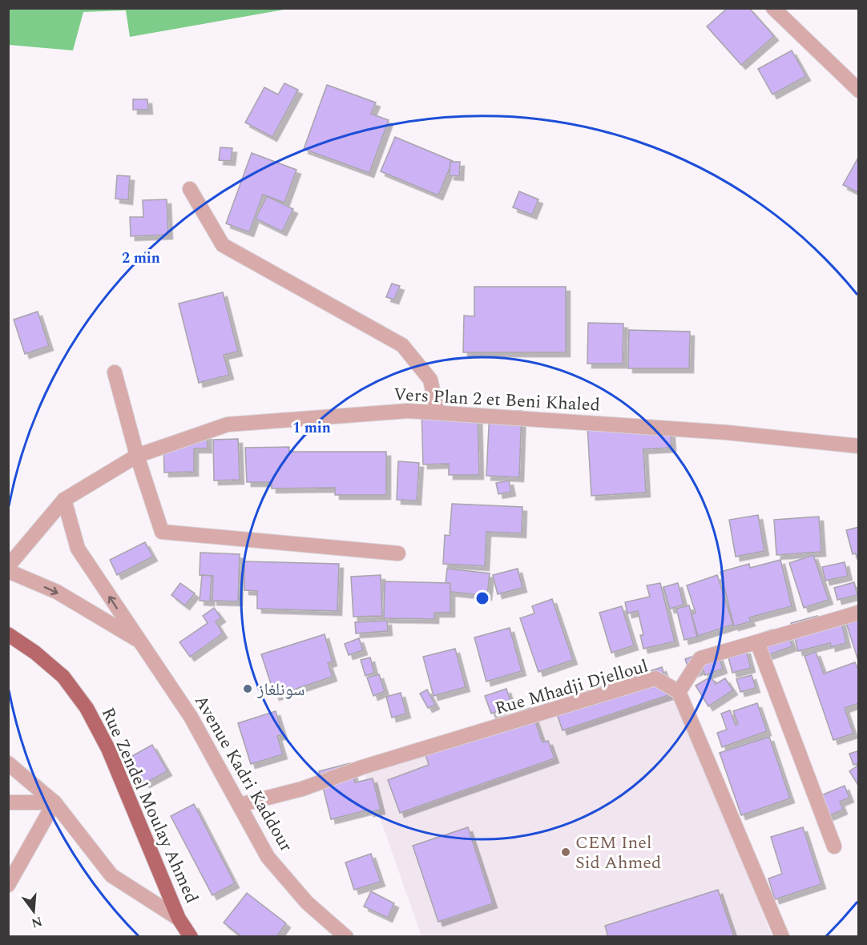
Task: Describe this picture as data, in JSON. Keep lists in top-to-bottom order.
{
  "streets": {
    "main road": ["Rue Zendel Moulay Ahmed"],
    "street": ["Vers Plan 2 et Beni Khaled", "Rue Mhadji Djelloul", "Avenue Kadri Kaddour"]
  },
  "crossings": [
    ["Vers Plan 2 et Beni Khaled", "Avenue Kadri Kaddour"],
    ["Rue Mhadji Djelloul", "Avenue Kadri Kaddour"]
  ],
  "places": ["سونلغاز", "CEM Inel Sid Ahmed"],
  "north": "bottom",
  "rings": ["2 min", "1 min"]
}
